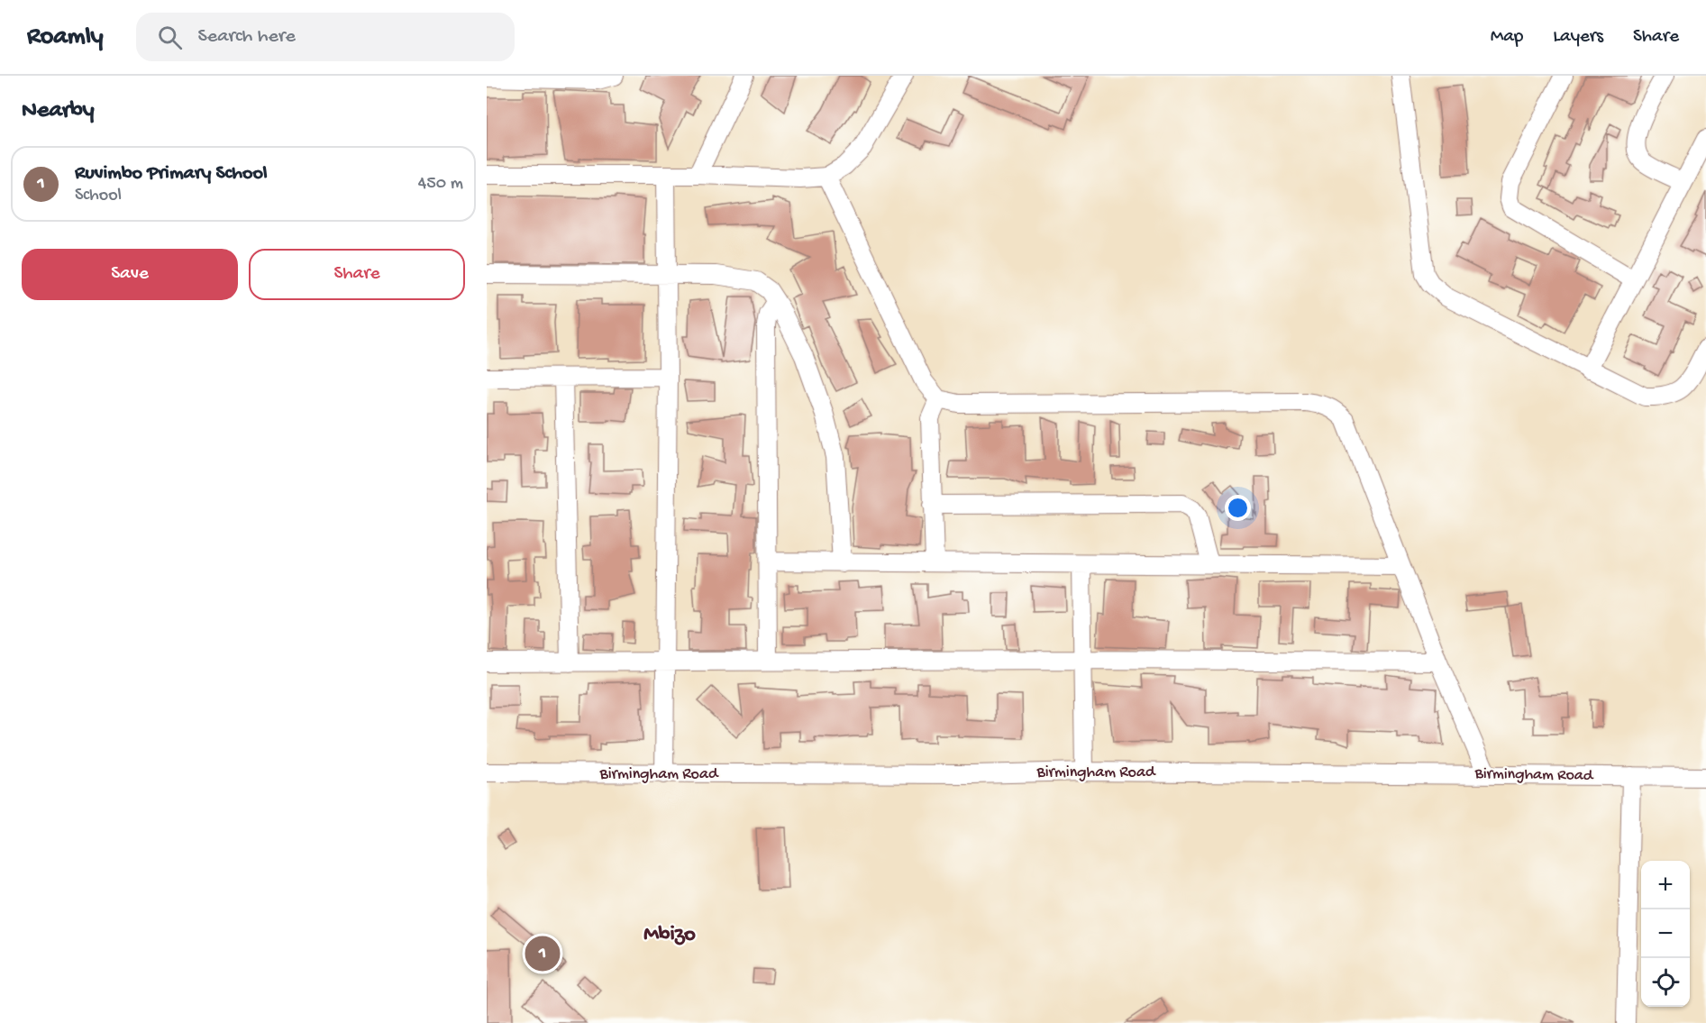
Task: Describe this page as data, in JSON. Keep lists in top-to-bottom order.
{
  "streets": {
    "street": ["Birmingham Road"]
  },
  "districts": ["Mbizo"],
  "page": {
    "header": "Roamly",
    "search": "Search here",
    "nav": ["Map", "Layers", "Share"],
    "heading": "Nearby",
    "list": [
      {
        "mark": "1",
        "name": "Ruvimbo Primary School",
        "note": "School",
        "value": "450 m"
      }
    ],
    "buttons": ["Save", "Share"],
    "map_buttons": ["+", "−"],
    "pins": "1"
  }
}
